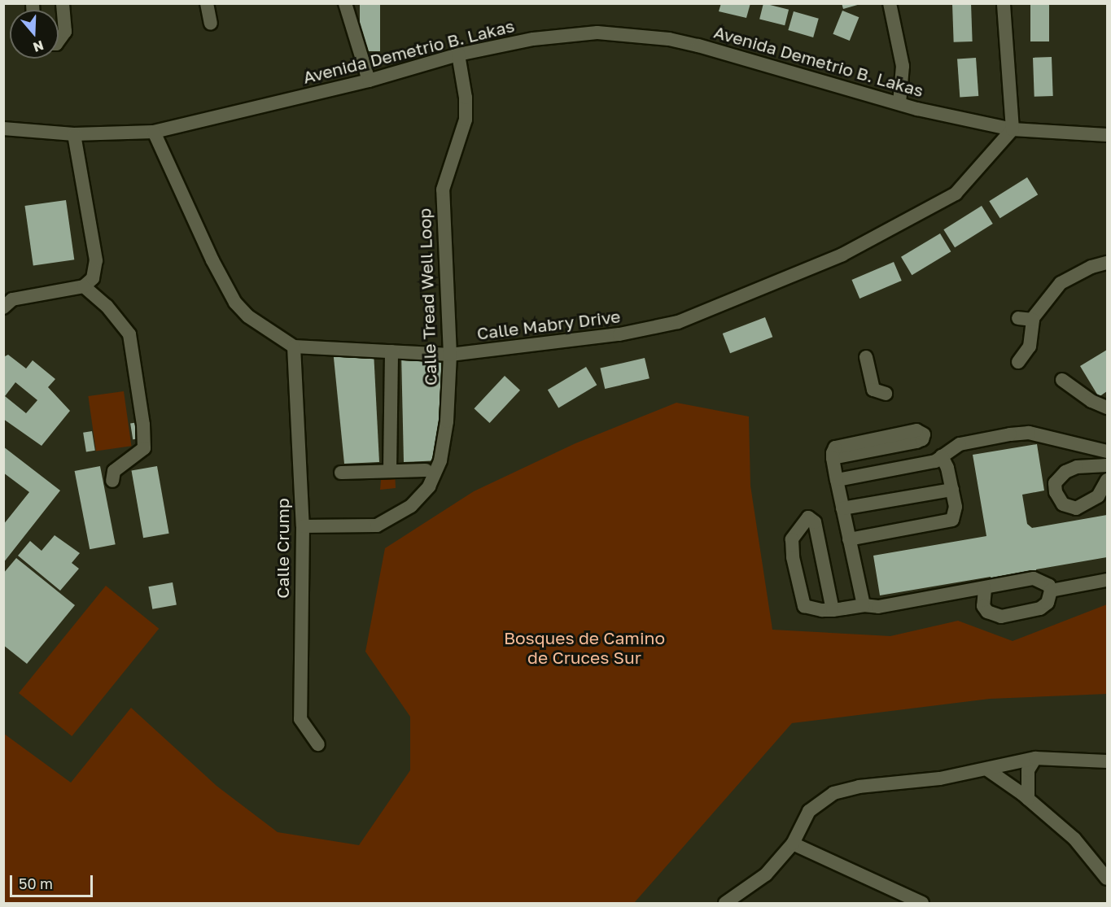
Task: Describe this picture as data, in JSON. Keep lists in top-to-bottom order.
{
  "streets": {
    "street": [
      "Avenida Demetrio B. Lakas",
      "Calle Tread Well Loop",
      "Calle Mabry Drive",
      "Calle Crump"
    ]
  },
  "crossings": [
    ["Avenida Demetrio B. Lakas", "Calle Tread Well Loop"],
    ["Avenida Demetrio B. Lakas", "Calle Mabry Drive"],
    ["Calle Tread Well Loop", "Calle Mabry Drive"],
    ["Calle Tread Well Loop", "Calle Crump"],
    ["Calle Mabry Drive", "Calle Crump"]
  ],
  "parks": ["Bosques de Camino de Cruces Sur"],
  "scale_bar": "50 m",
  "north": "bottom"
}
